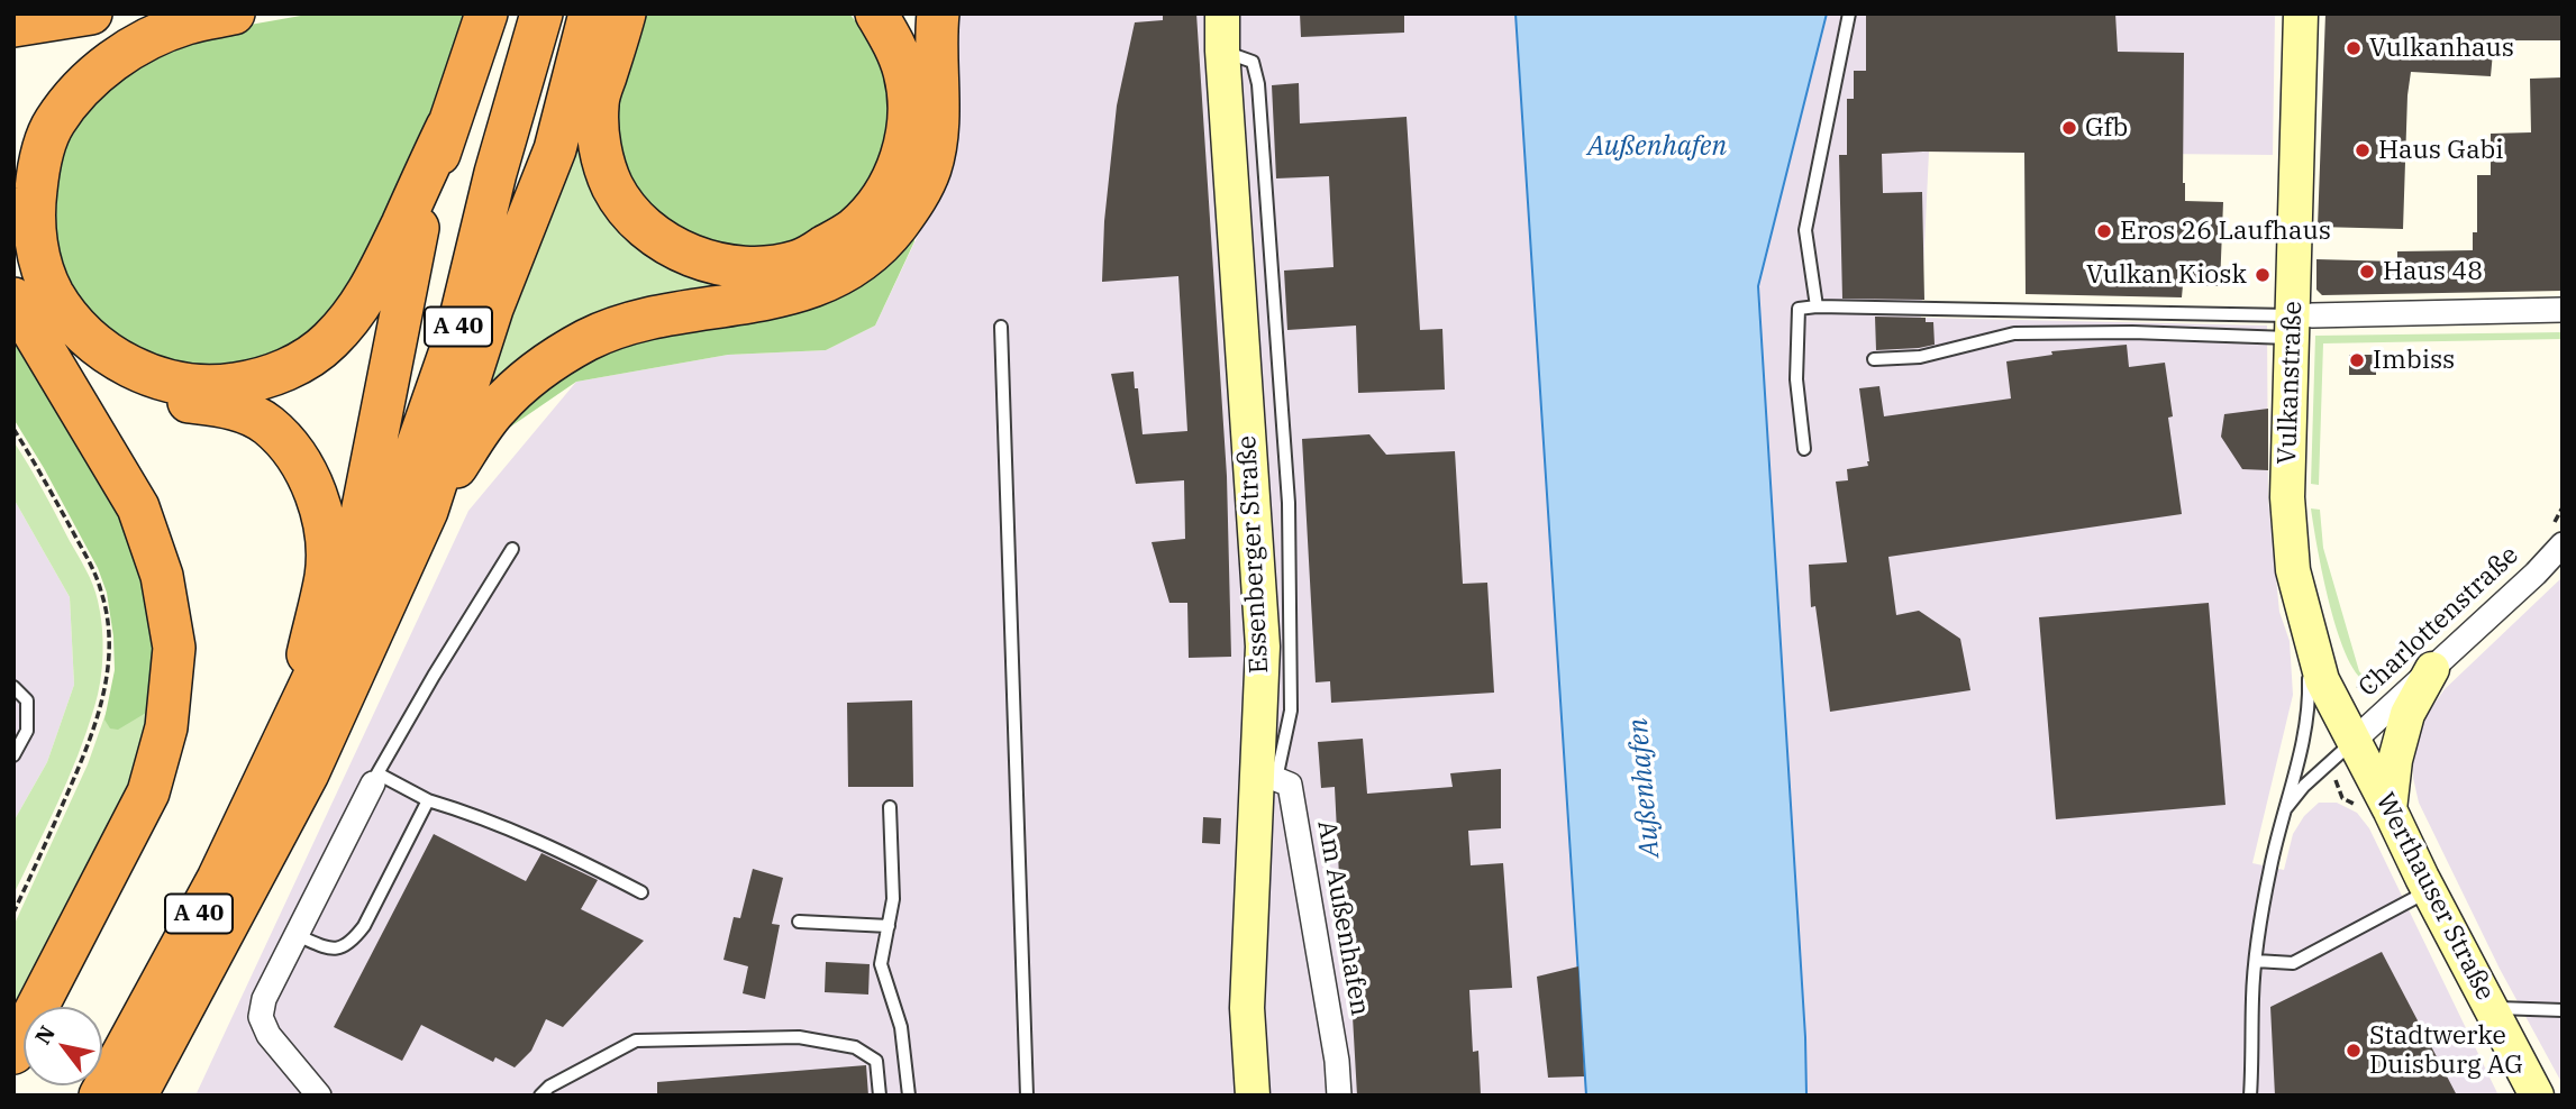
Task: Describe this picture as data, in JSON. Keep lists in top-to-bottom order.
{
  "streets": {
    "highway": ["A 40"],
    "main road": ["Vulkanstraße", "Essenberger Straße", "Werthauser Straße"],
    "street": ["Charlottenstraße", "Am Außenhafen"]
  },
  "crossings": [
    ["Vulkanstraße", "Charlottenstraße"],
    ["Vulkanstraße", "Werthauser Straße"],
    ["Essenberger Straße", "Am Außenhafen"],
    ["Charlottenstraße", "Werthauser Straße"]
  ],
  "water": ["Außenhafen"],
  "places": [
    "Vulkanhaus",
    "Gfb",
    "Haus Gabi",
    "Eros 26 Laufhaus",
    "Haus 48",
    "Vulkan Kiosk",
    "Imbiss",
    "Stadtwerke Duisburg AG"
  ],
  "north": "top left"
}
